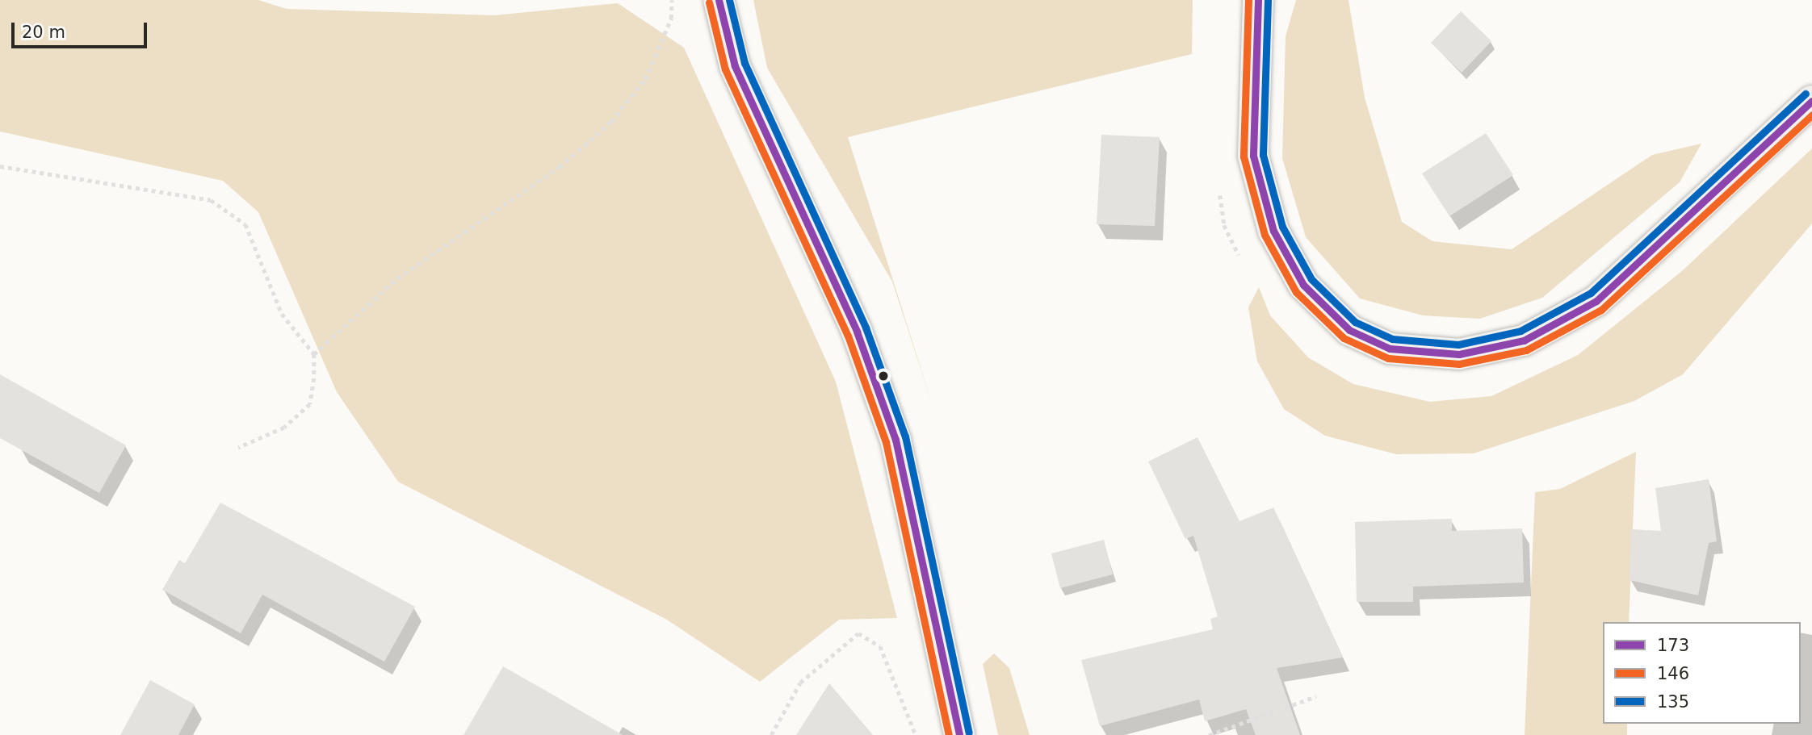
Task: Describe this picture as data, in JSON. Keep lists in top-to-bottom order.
{
  "lines": ["transit line 173", "transit line 146", "transit line 135"],
  "legend": ["173", "146", "135"],
  "scale_bar": "20 m"
}
